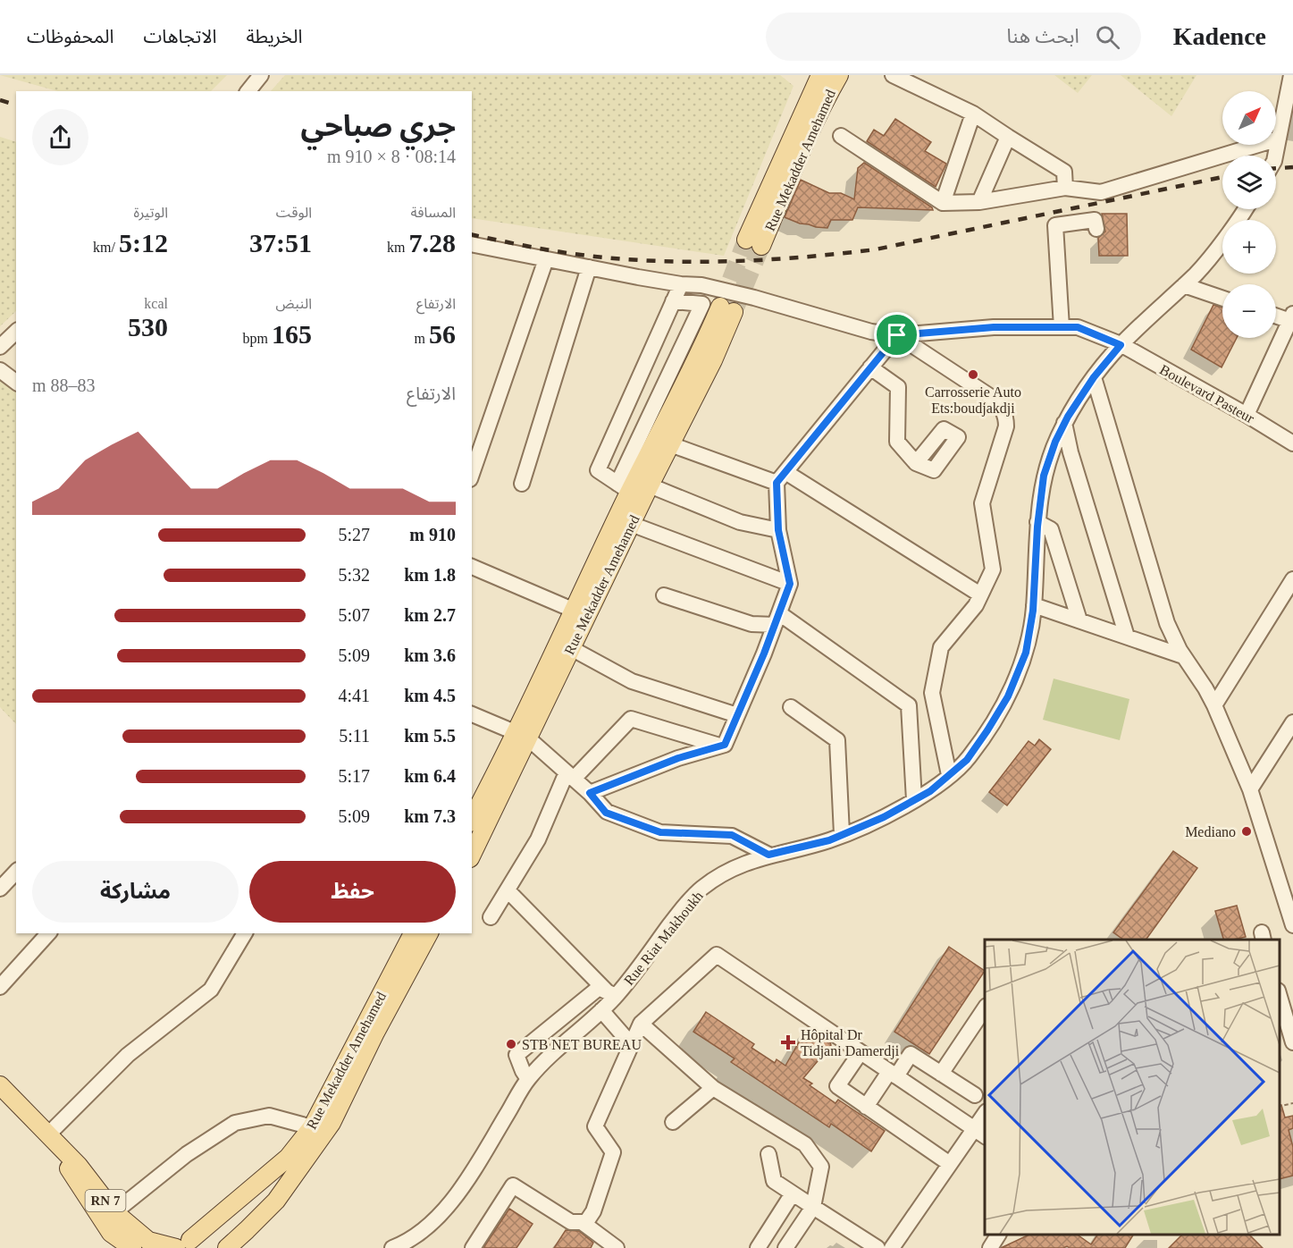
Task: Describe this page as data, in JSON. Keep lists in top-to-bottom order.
{
  "streets": {
    "main road": ["Rue Mekadder Amehamed", "RN 7"],
    "street": ["Boulevard Pasteur", "Rue Riat Makhoukh"]
  },
  "crossings": [
    ["Rue Mekadder Amehamed", "RN 7"],
    ["Boulevard Pasteur", "Rue Riat Makhoukh"]
  ],
  "places": {
    "other": ["Carrosserie Auto Ets:boudjakdji", "Mediano", "STB NET BUREAU"],
    "health": ["Hôpital Dr Tidjani Damerdji"]
  },
  "north": "top right",
  "page": {
    "header": "Kadence",
    "search": "ابحث هنا",
    "nav": ["الخريطة", "الاتجاهات", "المحفوظات"],
    "map_buttons": ["+", "−"],
    "heading": ["جري صباحي", "08:14 · 8 × 910 m"],
    "stats": [
      ["المسافة", "7.28 km"],
      ["الوقت", "37:51"],
      ["الوتيرة", "5:12 /km"],
      ["الارتفاع", "56 m"],
      ["النبض", "165 bpm"],
      ["kcal", "530"]
    ],
    "chart": ["الارتفاع", "83–88 m"],
    "list": [
      {
        "name": "910 m",
        "note": "5:27"
      },
      {
        "name": "1.8 km",
        "note": "5:32"
      },
      {
        "name": "2.7 km",
        "note": "5:07"
      },
      {
        "name": "3.6 km",
        "note": "5:09"
      },
      {
        "name": "4.5 km",
        "note": "4:41"
      },
      {
        "name": "5.5 km",
        "note": "5:11"
      },
      {
        "name": "6.4 km",
        "note": "5:17"
      },
      {
        "name": "7.3 km",
        "note": "5:09"
      }
    ],
    "buttons": ["حفظ", "مشاركة"]
  }
}
